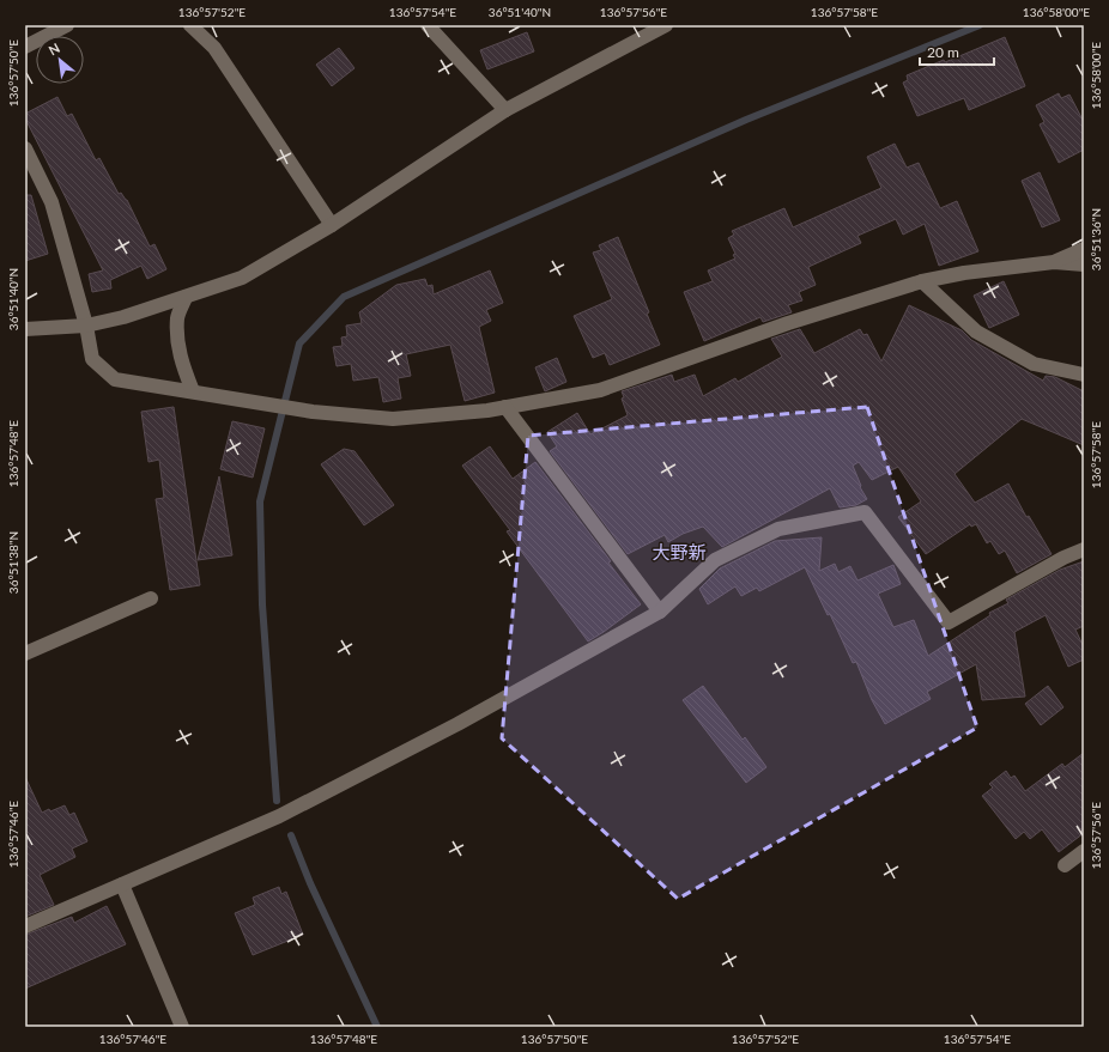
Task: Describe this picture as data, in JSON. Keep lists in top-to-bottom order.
{
  "districts": ["大野新"],
  "scale_bar": "20 m",
  "north": "top left",
  "coordinates": [
    "136°57'52\"E",
    "136°57'54\"E",
    "36°51'40\"N",
    "136°57'56\"E",
    "136°57'58\"E",
    "136°58'00\"E",
    "136°57'50\"E",
    "36°51'36\"N",
    "136°57'48\"E",
    "36°51'38\"N",
    "136°57'46\"E"
  ]
}
